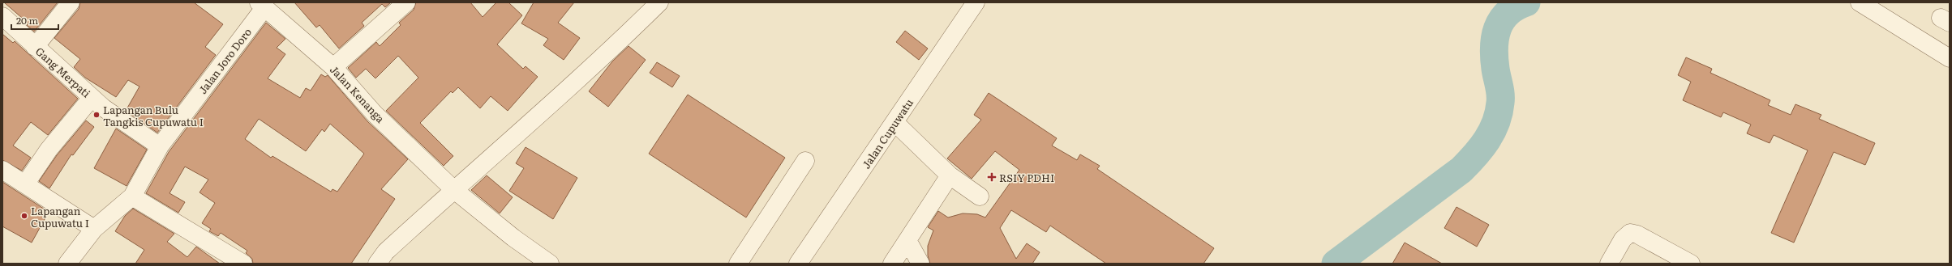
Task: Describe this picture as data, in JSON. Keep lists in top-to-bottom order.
{
  "streets": {
    "street": [
      "Jalan Joro Doro",
      "Gang Merpati",
      "Jalan Kenanga",
      "Jalan Cupuwatu"
    ]
  },
  "crossings": [
    ["Jalan Joro Doro", "Gang Merpati"],
    ["Jalan Joro Doro", "Jalan Kenanga"]
  ],
  "places": {
    "other": ["Lapangan Bulu Tangkis Cupuwatu I", "Lapangan Cupuwatu I"],
    "health": ["RSIY PDHI"]
  },
  "scale_bar": "20 m"
}
